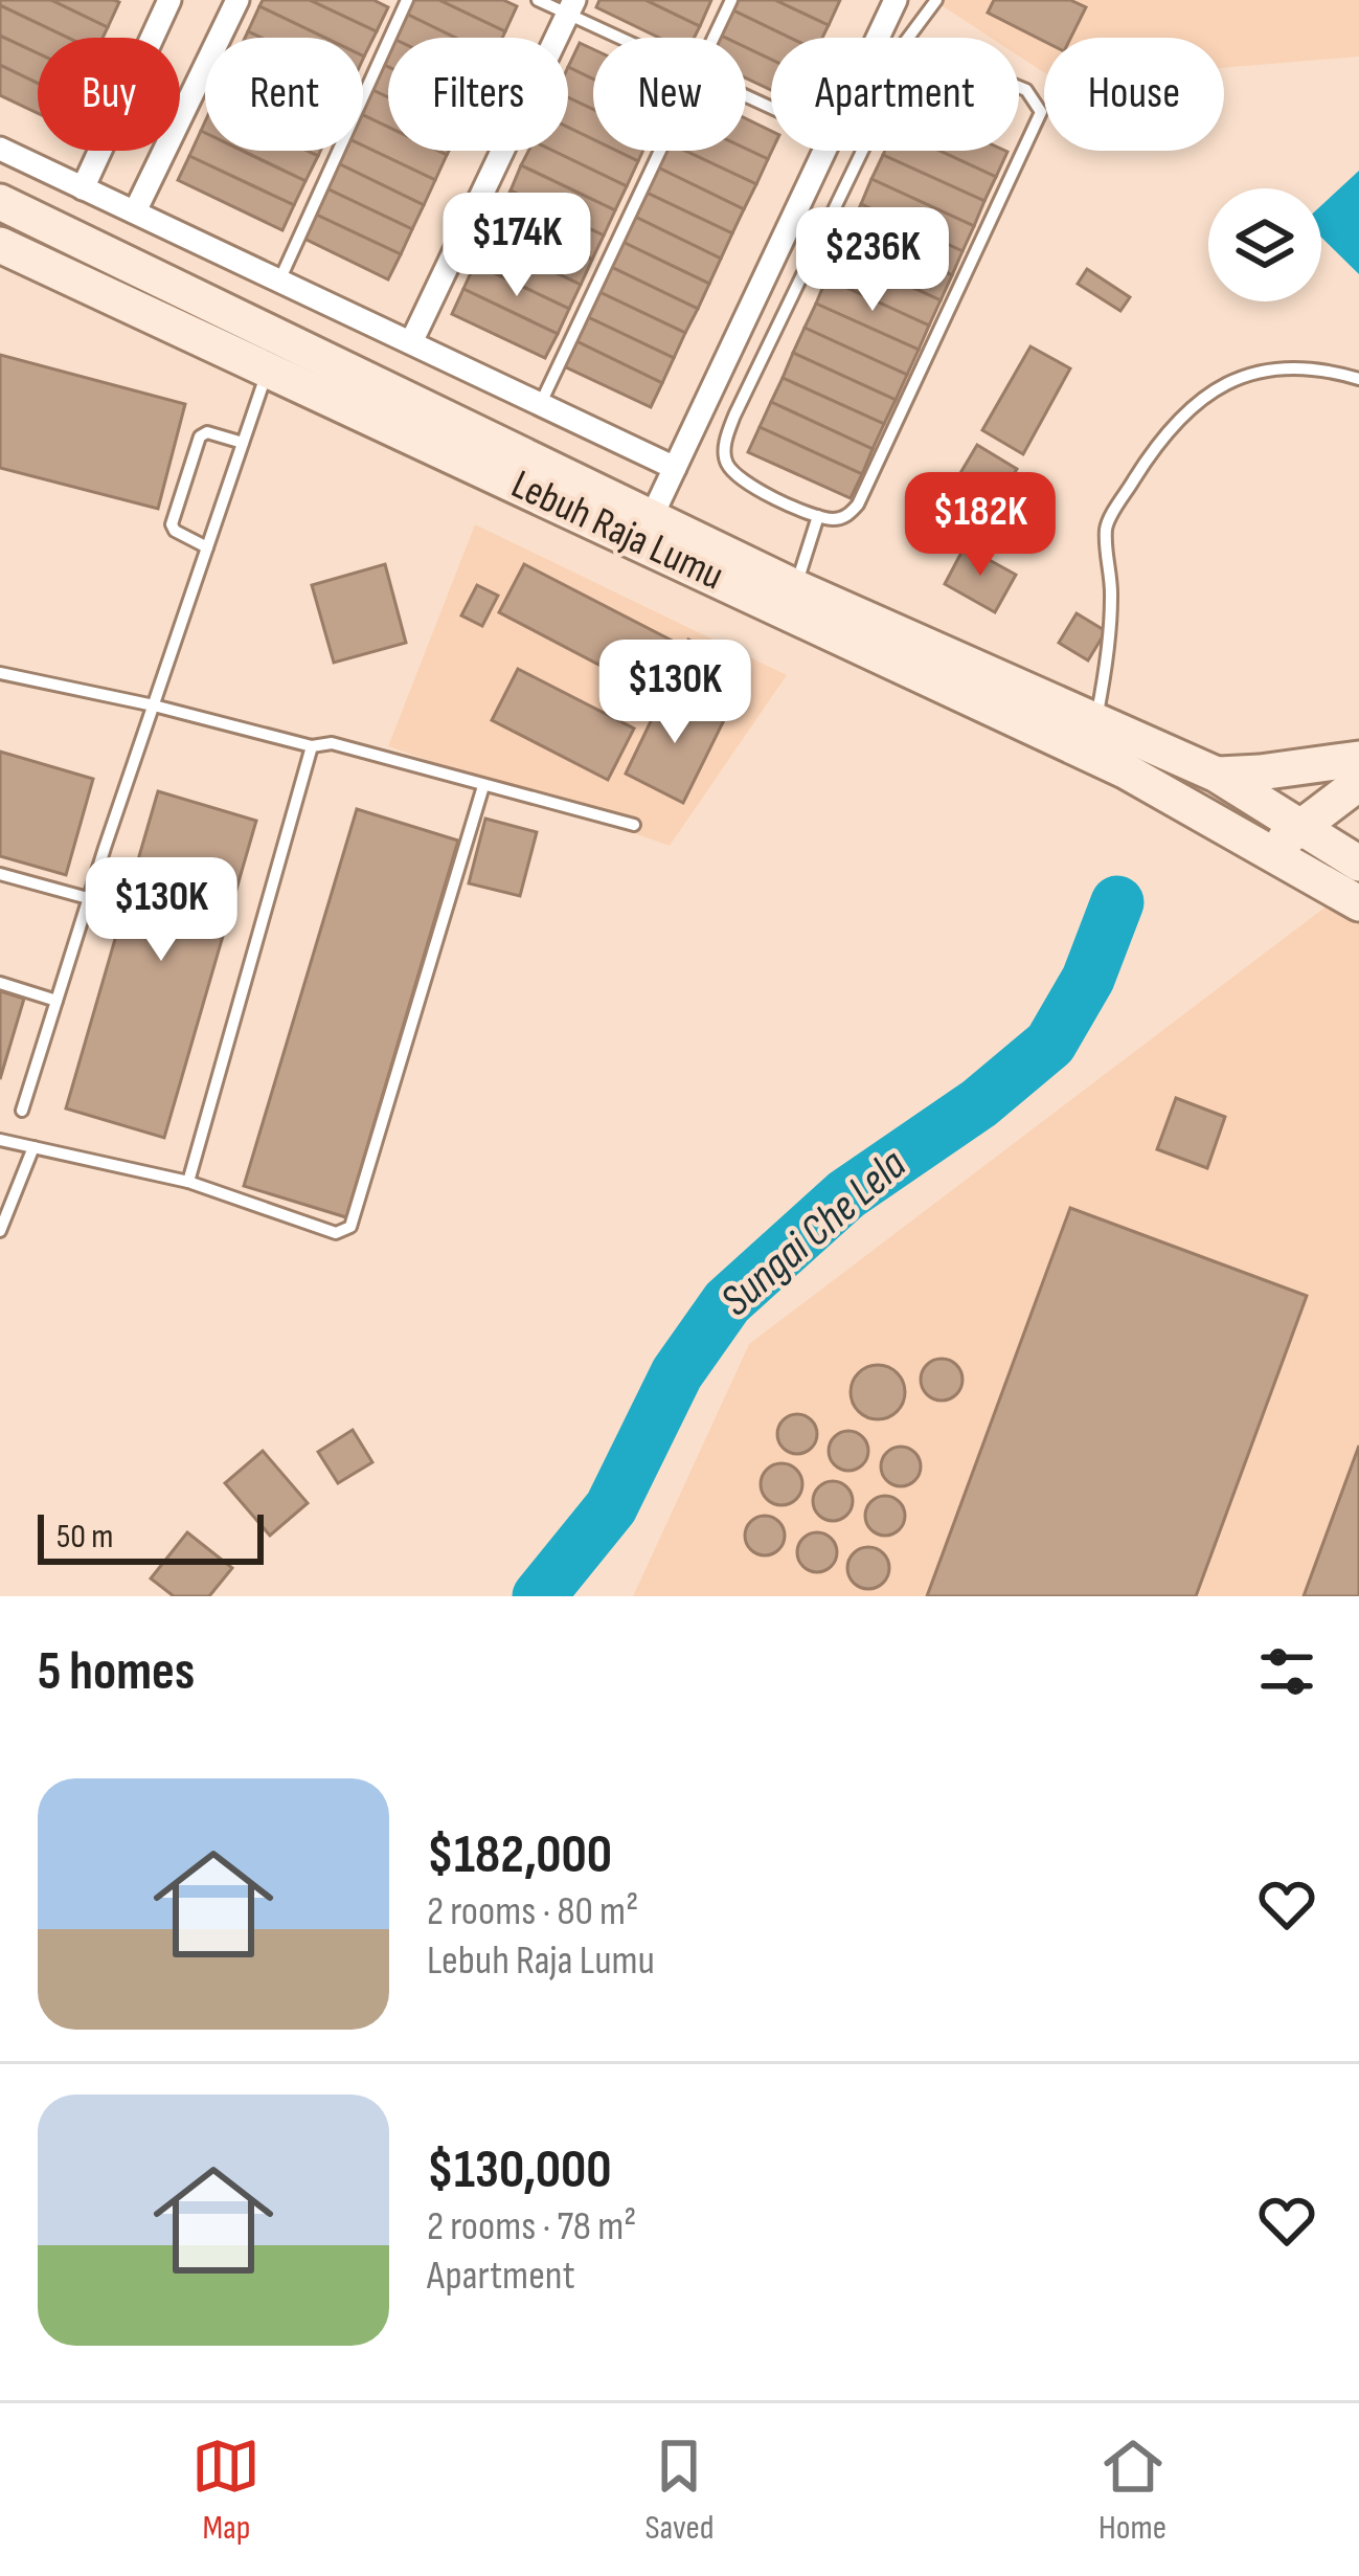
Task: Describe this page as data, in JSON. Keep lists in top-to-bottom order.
{
  "streets": {
    "street": ["Lebuh Raja Lumu"]
  },
  "water": ["Sungai Che Lela"],
  "scale_bar": "50 m",
  "page": {
    "chip": [
      "Buy",
      "Rent",
      "Filters",
      "New",
      "Apartment",
      "House"
    ],
    "price": [
      "$174K",
      "$236K",
      "$182K",
      "$130K",
      "$130K"
    ],
    "scale": "50 m",
    "heading": "5 homes",
    "list": [
      {
        "name": "$182,000",
        "note": "2 rooms · 80 m² · Lebuh Raja Lumu"
      },
      {
        "name": "$130,000",
        "note": "2 rooms · 78 m² · Apartment"
      }
    ],
    "tabs": ["Map", "Saved", "Home"]
  }
}
